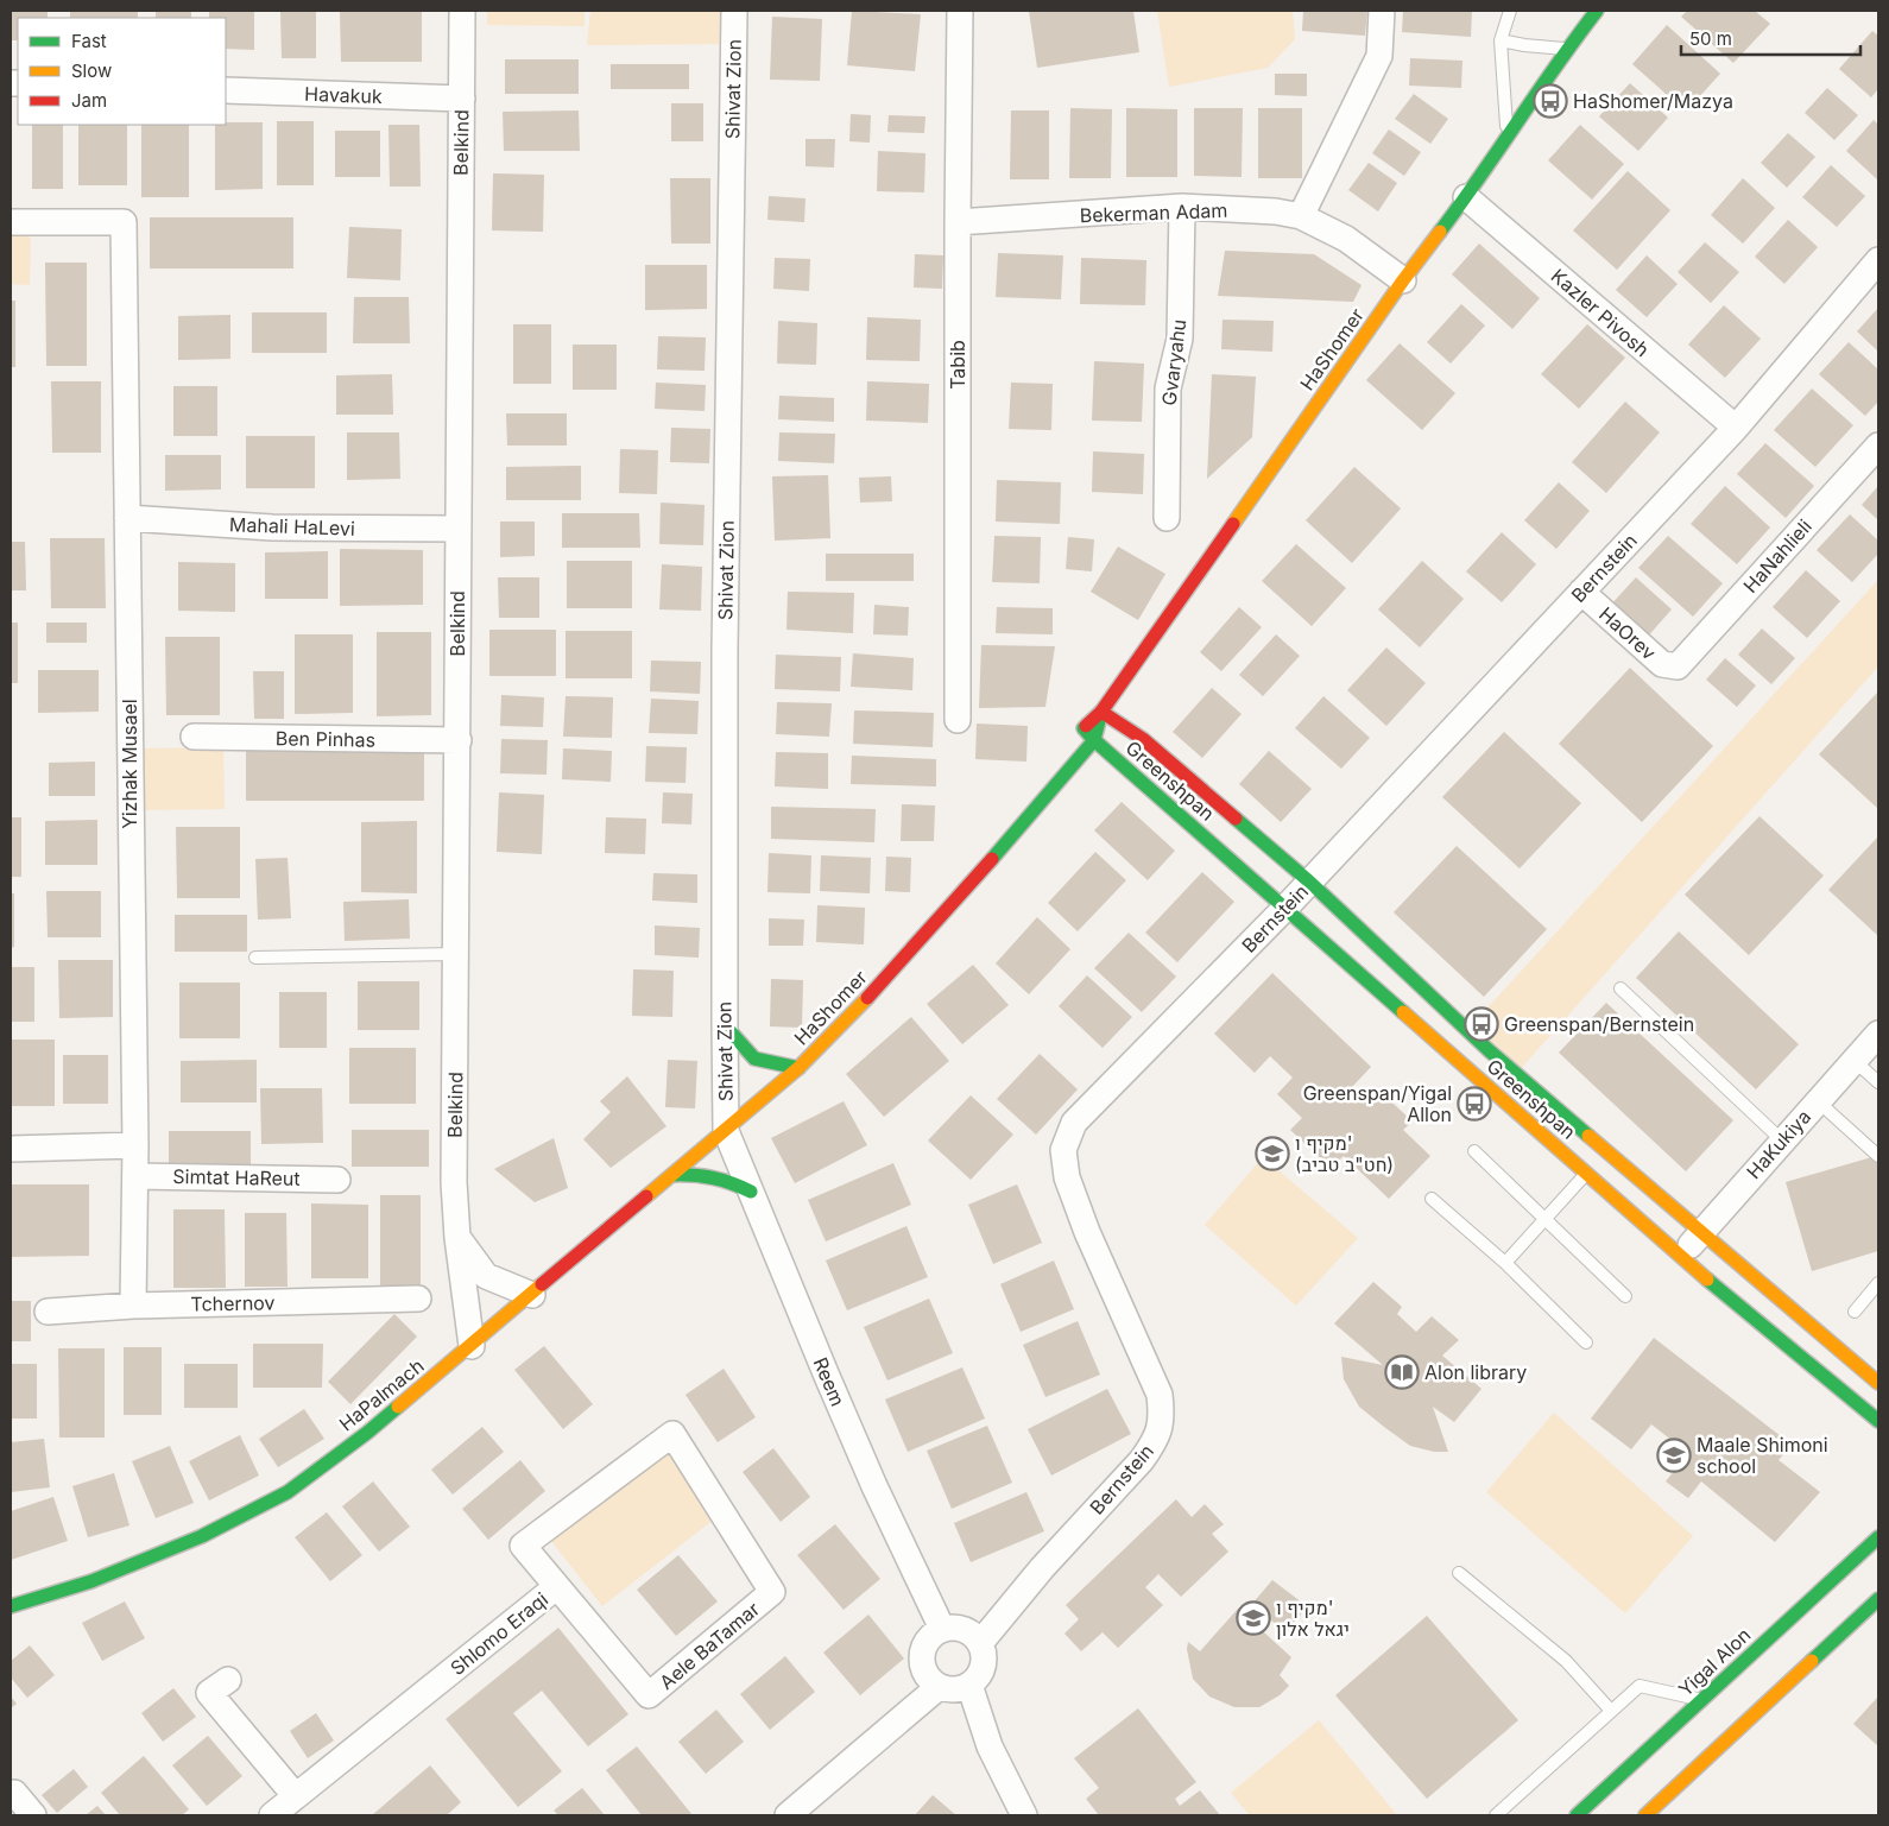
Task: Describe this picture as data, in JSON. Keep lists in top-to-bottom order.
{
  "streets": {
    "street": [
      "Shivat Zion",
      "Havakuk",
      "Belkind",
      "Bekerman Adam",
      "Kazler Pivosh",
      "HaShomer",
      "Gvaryahu",
      "Tabib",
      "Mahali HaLevi",
      "HaNahlieli",
      "Bernstein",
      "HaOrev",
      "Ben Pinhas",
      "Yizhak Musael",
      "Greenshpan",
      "HaKukiya",
      "Simtat HaReut",
      "Tchernov",
      "Reem",
      "HaPalmach",
      "Shlomo Eraqi",
      "Aele BaTamar",
      "Yigal Alon"
    ]
  },
  "crossings": [
    ["Shivat Zion", "HaShomer"],
    ["Shivat Zion", "Reem"],
    ["Shivat Zion", "HaPalmach"],
    ["Havakuk", "Belkind"],
    ["Belkind", "Mahali HaLevi"],
    ["Belkind", "Ben Pinhas"],
    ["Belkind", "HaPalmach"],
    ["Bekerman Adam", "HaShomer"],
    ["Bekerman Adam", "Gvaryahu"],
    ["Bekerman Adam", "Tabib"],
    ["Kazler Pivosh", "HaShomer"],
    ["Kazler Pivosh", "Bernstein"],
    ["HaShomer", "Greenshpan"],
    ["HaShomer", "Reem"],
    ["HaShomer", "HaPalmach"],
    ["Mahali HaLevi", "Yizhak Musael"],
    ["HaNahlieli", "HaOrev"],
    ["Bernstein", "HaOrev"],
    ["Bernstein", "Greenshpan"],
    ["Bernstein", "Reem"],
    ["Yizhak Musael", "Simtat HaReut"],
    ["Yizhak Musael", "Tchernov"],
    ["Greenshpan", "HaKukiya"],
    ["Reem", "HaPalmach"],
    ["Shlomo Eraqi", "Aele BaTamar"]
  ],
  "places": {
    "bus stop": ["HaShomer/Mazya", "Greenspan/Bernstein", "Greenspan/Yigal Allon"],
    "school or university": ["מקיף ו' (חט\"ב טביב)", "Maale Shimoni school", "מקיף ו' יגאל אלון"],
    "library": ["Alon library"]
  },
  "legend": ["Fast", "Slow", "Jam"],
  "scale_bar": "50 m"
}
